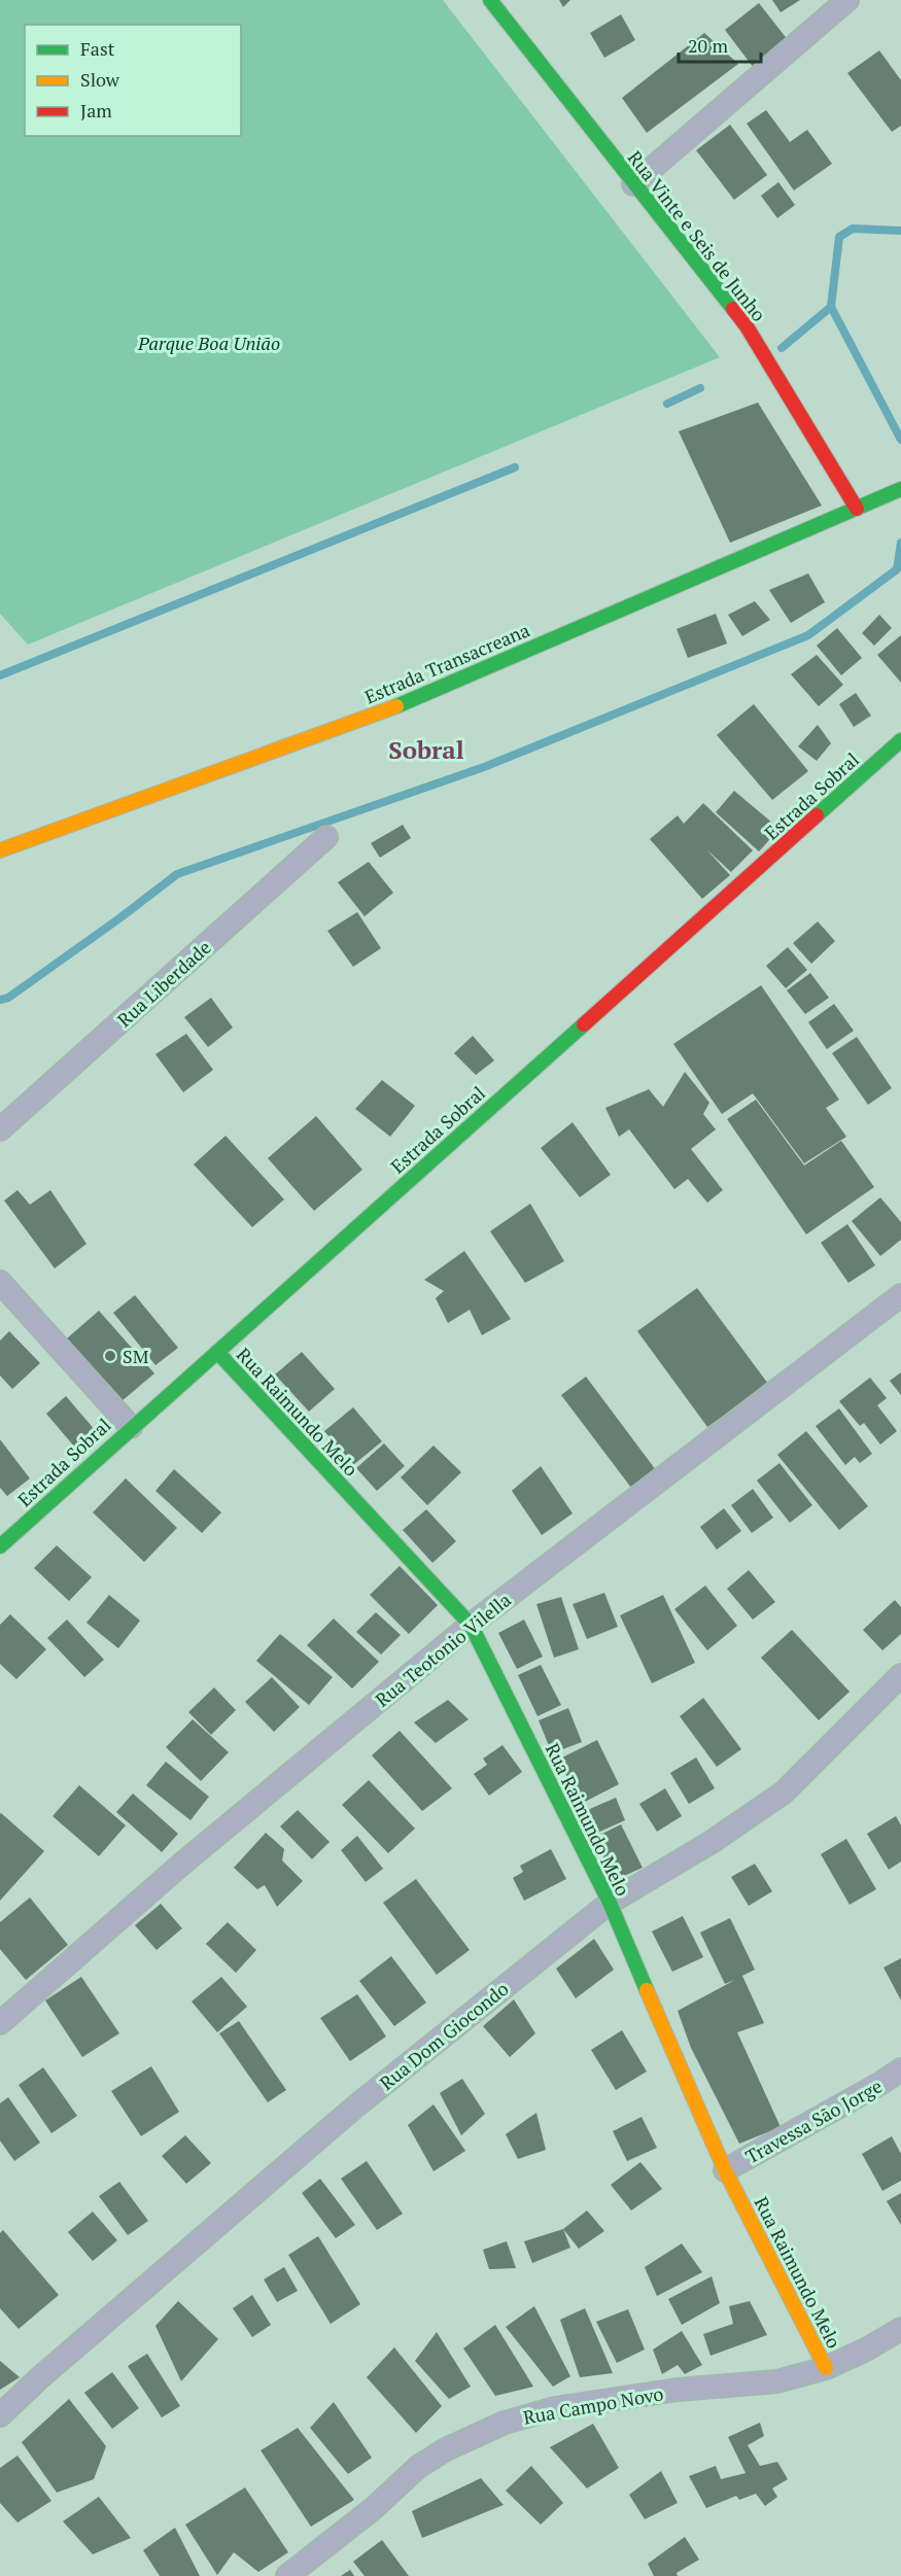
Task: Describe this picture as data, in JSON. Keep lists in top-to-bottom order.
{
  "streets": {
    "street": [
      "Rua Vinte e Seis de Junho",
      "Estrada Transacreana",
      "Estrada Sobral",
      "Rua Liberdade",
      "Rua Raimundo Melo",
      "Rua Teotonio Vilella",
      "Rua Dom Giocondo",
      "Travessa São Jorge",
      "Rua Campo Novo"
    ]
  },
  "crossings": [
    ["Rua Vinte e Seis de Junho", "Estrada Transacreana"],
    ["Estrada Sobral", "Rua Raimundo Melo"],
    ["Rua Raimundo Melo", "Rua Teotonio Vilella"],
    ["Rua Raimundo Melo", "Rua Dom Giocondo"],
    ["Rua Raimundo Melo", "Travessa São Jorge"],
    ["Rua Raimundo Melo", "Rua Campo Novo"]
  ],
  "districts": ["Sobral"],
  "parks": ["Parque Boa União"],
  "places": ["SM"],
  "legend": ["Fast", "Slow", "Jam"],
  "scale_bar": "20 m"
}
